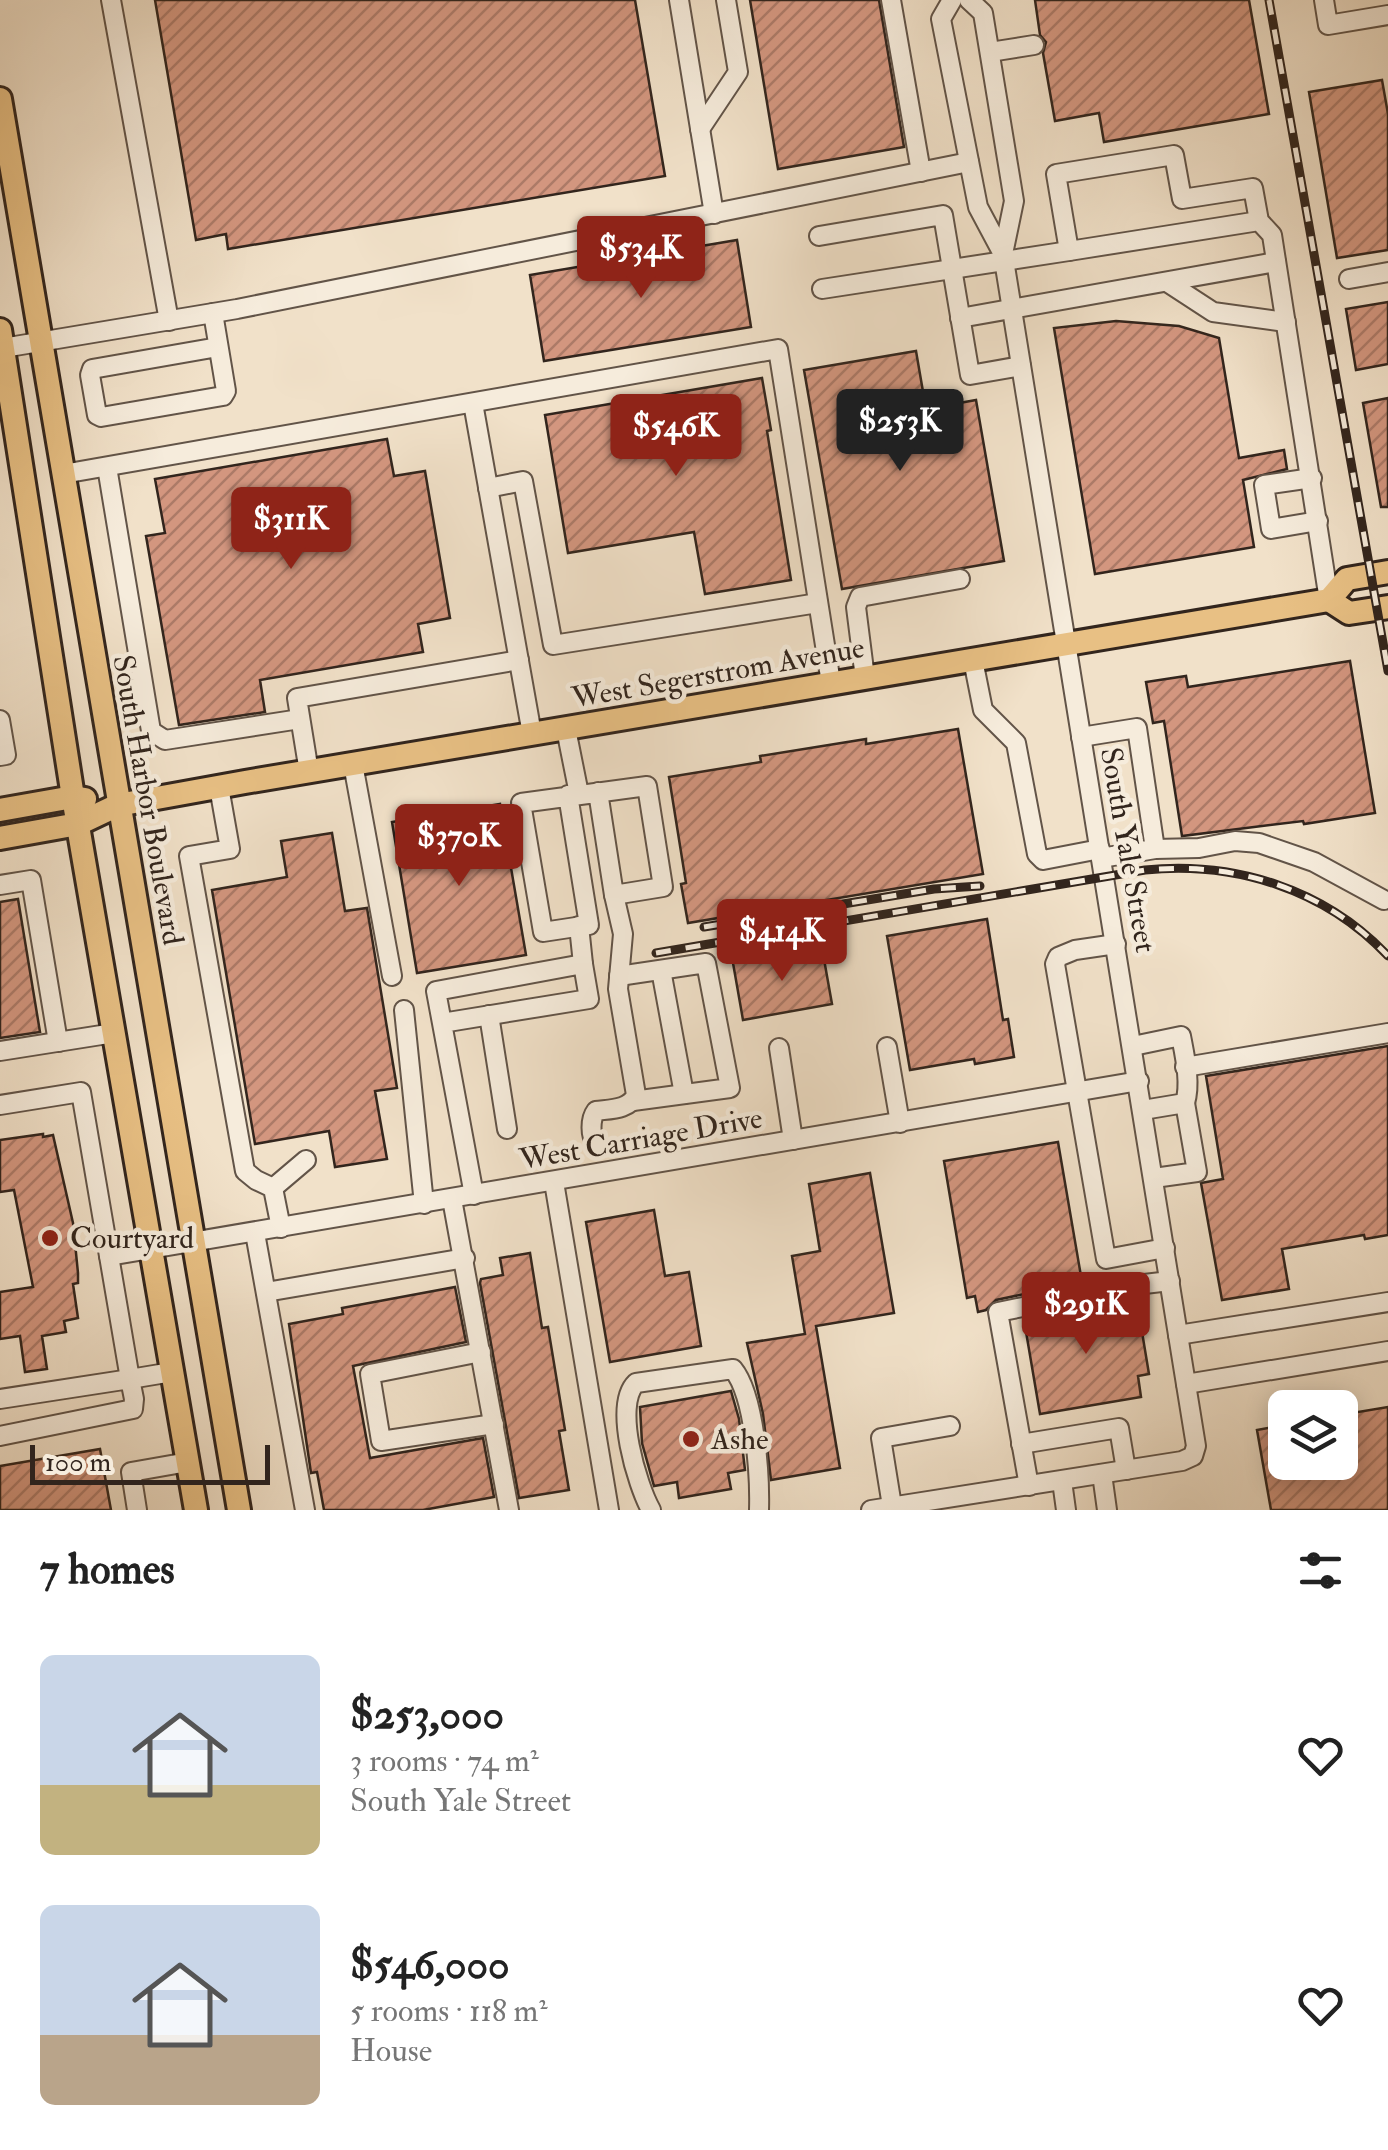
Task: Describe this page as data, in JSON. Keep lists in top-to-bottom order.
{
  "streets": {
    "main road": ["West Segerstrom Avenue", "South Harbor Boulevard"],
    "street": ["South Yale Street", "West Carriage Drive"]
  },
  "crossings": [
    ["West Segerstrom Avenue", "South Harbor Boulevard"],
    ["West Segerstrom Avenue", "South Yale Street"],
    ["South Harbor Boulevard", "West Carriage Drive"],
    ["South Yale Street", "West Carriage Drive"]
  ],
  "places": ["Courtyard", "Ashe"],
  "scale_bar": "100 m",
  "page": {
    "price": [
      "$534K",
      "$253K",
      "$546K",
      "$311K",
      "$370K",
      "$414K",
      "$291K"
    ],
    "scale": "100 m",
    "heading": "7 homes",
    "list": [
      {
        "name": "$253,000",
        "note": "3 rooms · 74 m² · South Yale Street"
      },
      {
        "name": "$546,000",
        "note": "5 rooms · 118 m² · House"
      }
    ]
  }
}
